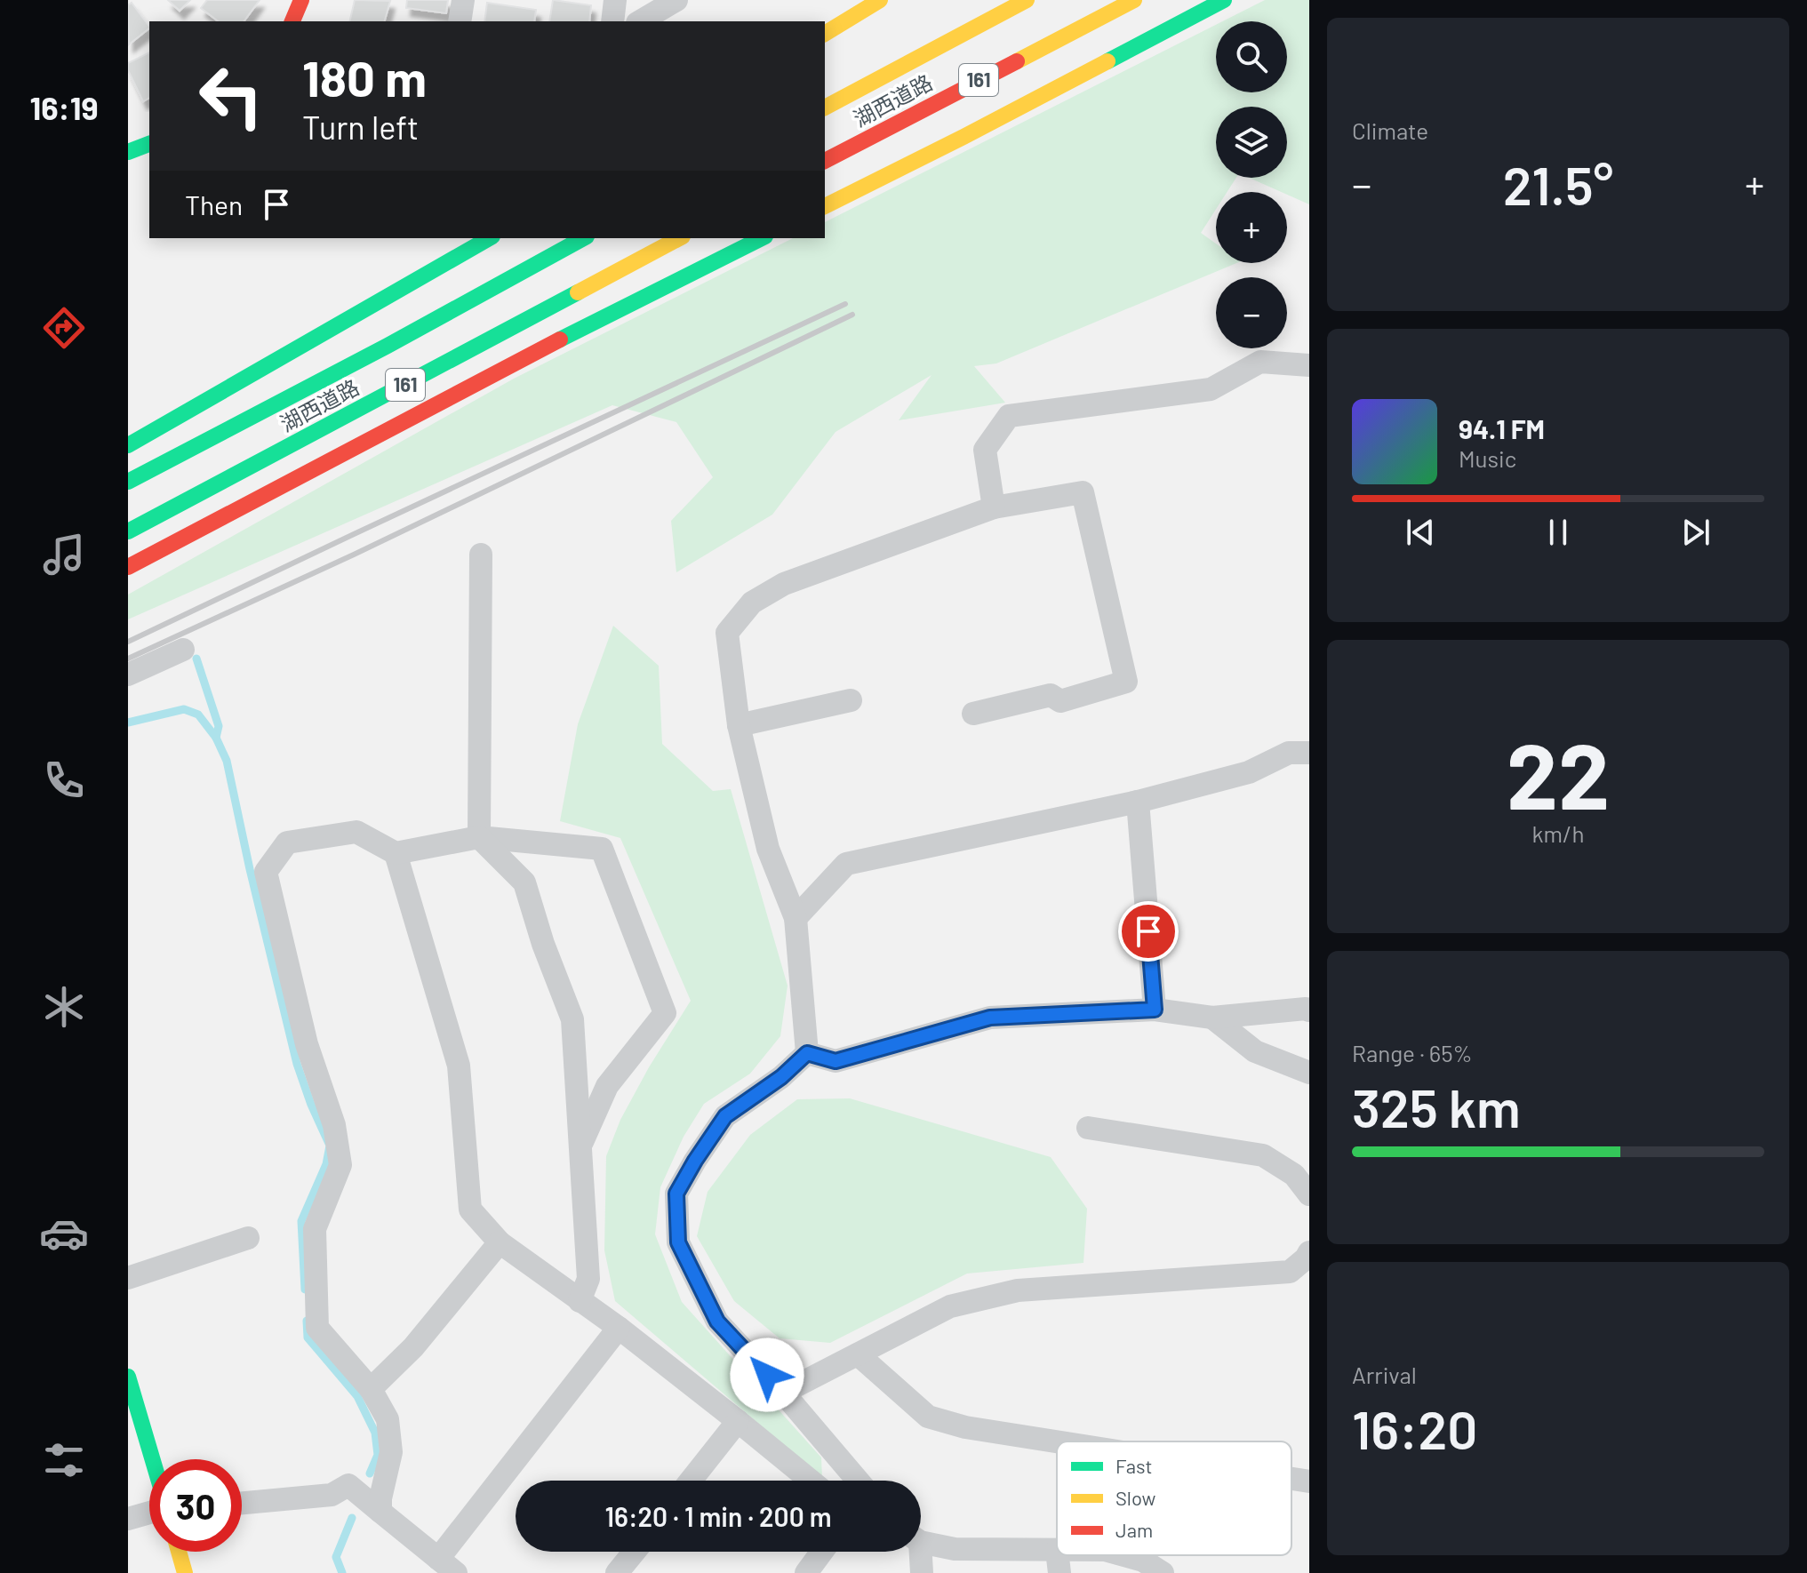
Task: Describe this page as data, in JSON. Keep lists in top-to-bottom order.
{
  "streets": {
    "main road": ["161", "湖西道路"]
  },
  "legend": ["Fast", "Slow", "Jam"],
  "page": {
    "tabs": "16:19",
    "tile": [
      "Climate",
      ["22", "km/h"],
      ["Range · 65%", "325 km"],
      ["Arrival", "16:20"]
    ],
    "map_buttons": ["+", "−"],
    "turn": ["180 m", "Turn left"],
    "heat": ["−", "21.5°", "+"],
    "then": "Then",
    "song": ["94.1 FM", "Music"],
    "limit": "30",
    "trip": "16:20 · 1 min · 200 m"
  }
}
